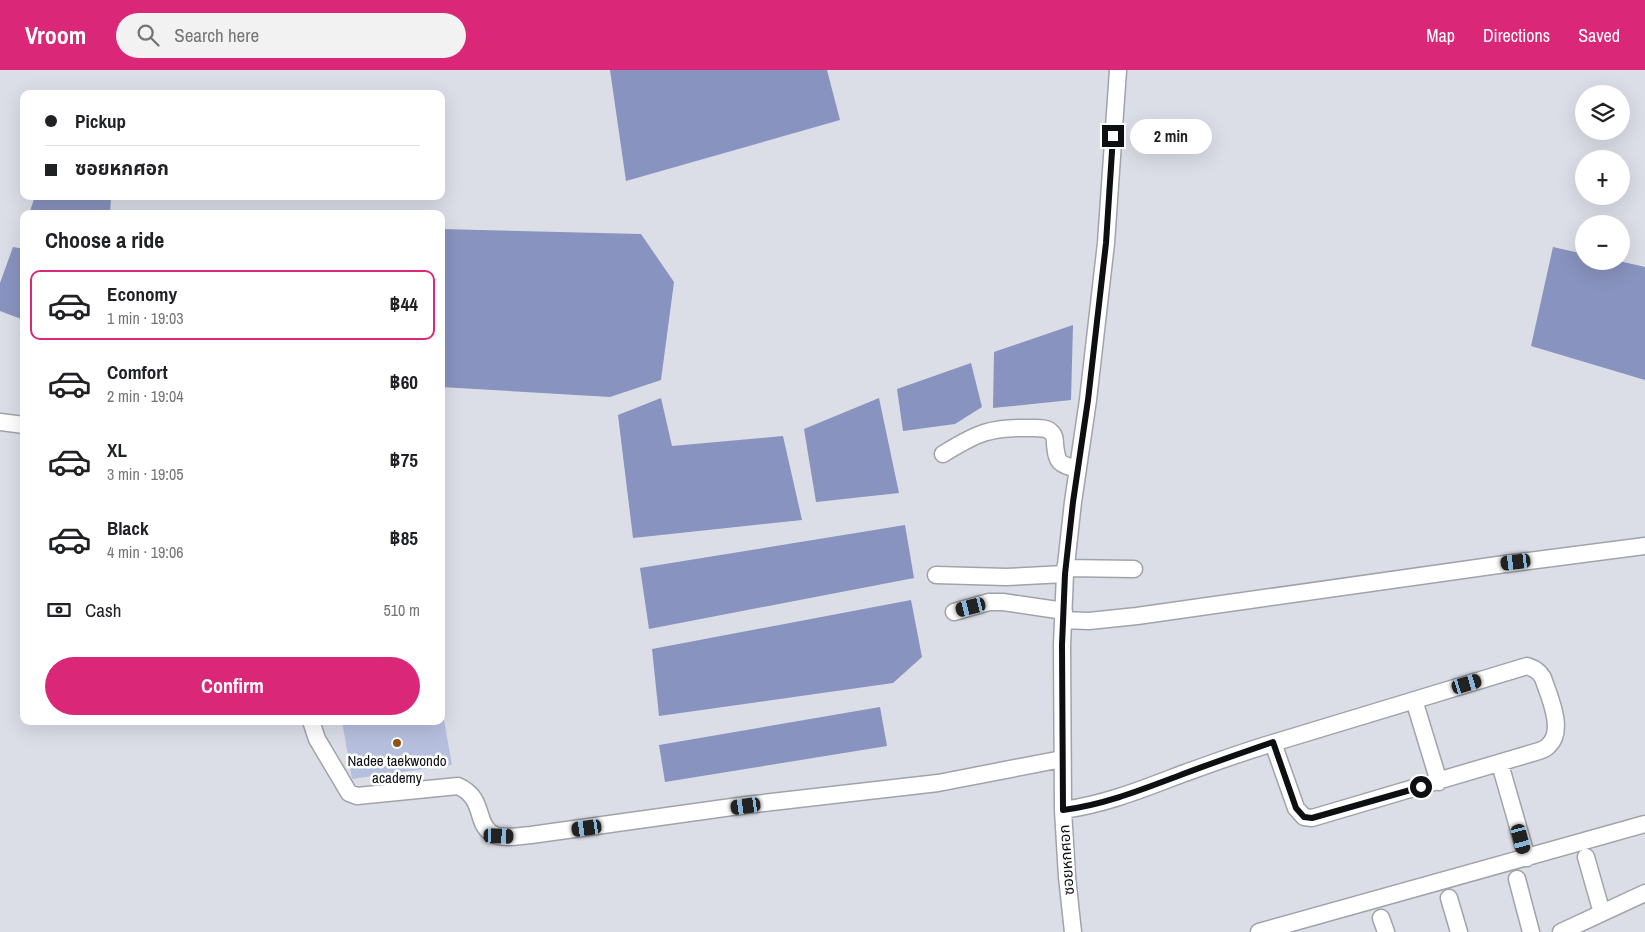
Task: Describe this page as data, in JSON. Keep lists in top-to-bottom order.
{
  "streets": {
    "street": ["ซอยหกศอก"]
  },
  "places": ["Nadee taekwondo academy"],
  "page": {
    "header": "Vroom",
    "search": "Search here",
    "nav": ["Map", "Directions", "Saved"],
    "map_buttons": ["+", "−"],
    "banner": ["Pickup", "ซอยหกศอก"],
    "bubble": "2 min",
    "heading": "Choose a ride",
    "list": [
      {
        "name": "Economy",
        "note": "1 min · 19:03",
        "value": "฿44"
      },
      {
        "name": "Comfort",
        "note": "2 min · 19:04",
        "value": "฿60"
      },
      {
        "name": "XL",
        "note": "3 min · 19:05",
        "value": "฿75"
      },
      {
        "name": "Black",
        "note": "4 min · 19:06",
        "value": "฿85"
      }
    ],
    "pay": ["Cash", "510 m"],
    "buttons": "Confirm"
  }
}
